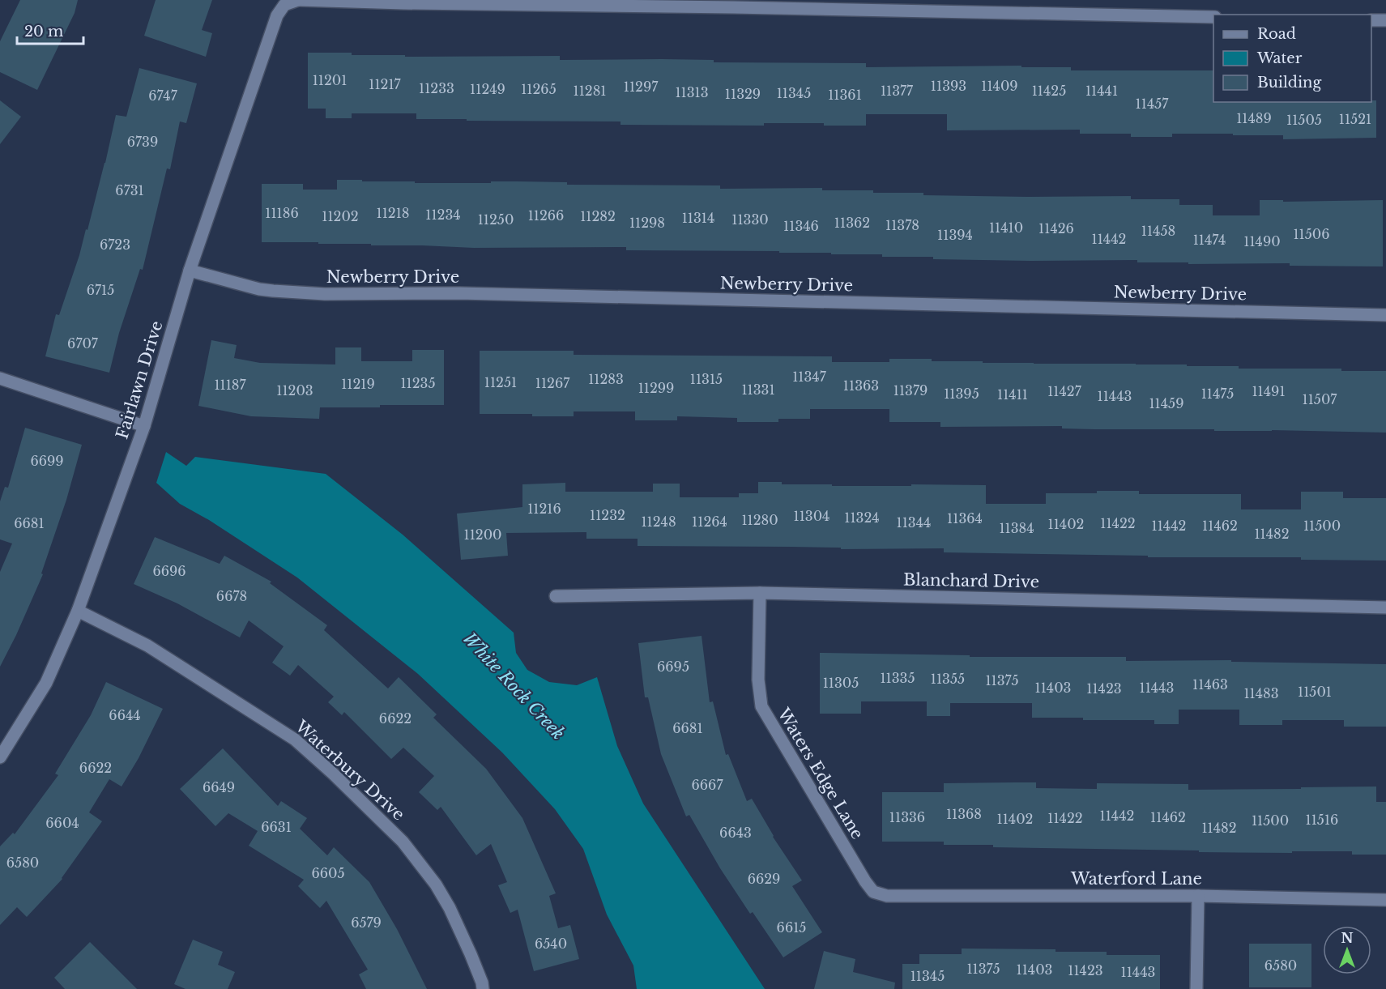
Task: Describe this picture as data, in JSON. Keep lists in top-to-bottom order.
{
  "streets": {
    "street": [
      "Newberry Drive",
      "Fairlawn Drive",
      "Blanchard Drive",
      "Waterbury Drive",
      "Waters Edge Lane",
      "Waterford Lane"
    ]
  },
  "crossings": [
    ["Newberry Drive", "Fairlawn Drive"],
    ["Fairlawn Drive", "Waterbury Drive"],
    ["Blanchard Drive", "Waters Edge Lane"],
    ["Waters Edge Lane", "Waterford Lane"]
  ],
  "water": ["White Rock Creek"],
  "house_numbers": [
    "11201",
    "11217",
    "11393",
    "11409",
    "11297",
    "11233",
    "11249",
    "11265",
    "11281",
    "11377",
    "11425",
    "11441",
    "11313",
    "11345",
    "11329",
    "11361",
    "6747",
    "11457",
    "11489",
    "11521",
    "11505",
    "6739",
    "6731",
    "11186",
    "11218",
    "11234",
    "11266",
    "11202",
    "11282",
    "11314",
    "11250",
    "11330",
    "11298",
    "11362",
    "11378",
    "11346",
    "11410",
    "11426",
    "11458",
    "11506",
    "11394",
    "11442",
    "11474",
    "11490",
    "6723",
    "6715",
    "6707",
    "11347",
    "11283",
    "11315",
    "11251",
    "11235",
    "11267",
    "11219",
    "11187",
    "11363",
    "11299",
    "11331",
    "11203",
    "11379",
    "11427",
    "11491",
    "11395",
    "11475",
    "11411",
    "11443",
    "11507",
    "11459",
    "6699",
    "11216",
    "11232",
    "11304",
    "11324",
    "11364",
    "11280",
    "11248",
    "11264",
    "11344",
    "6681",
    "11422",
    "11402",
    "11442",
    "11462",
    "11500",
    "11384",
    "11482",
    "11200",
    "6696",
    "6678",
    "6695",
    "11335",
    "11355",
    "11375",
    "11305",
    "11463",
    "11403",
    "11443",
    "11423",
    "11501",
    "11483",
    "6644",
    "6622",
    "6681",
    "6622",
    "6667",
    "6649",
    "11368",
    "11442",
    "11336",
    "11462",
    "11422",
    "11402",
    "11516",
    "11500",
    "6604",
    "6631",
    "11482",
    "6643",
    "6580",
    "6605",
    "6629",
    "6579",
    "6615",
    "6540",
    "6580",
    "11375",
    "11403",
    "11423",
    "11443",
    "11345"
  ],
  "legend": ["Road", "Water", "Building"],
  "scale_bar": "20 m",
  "north": "top"
}
